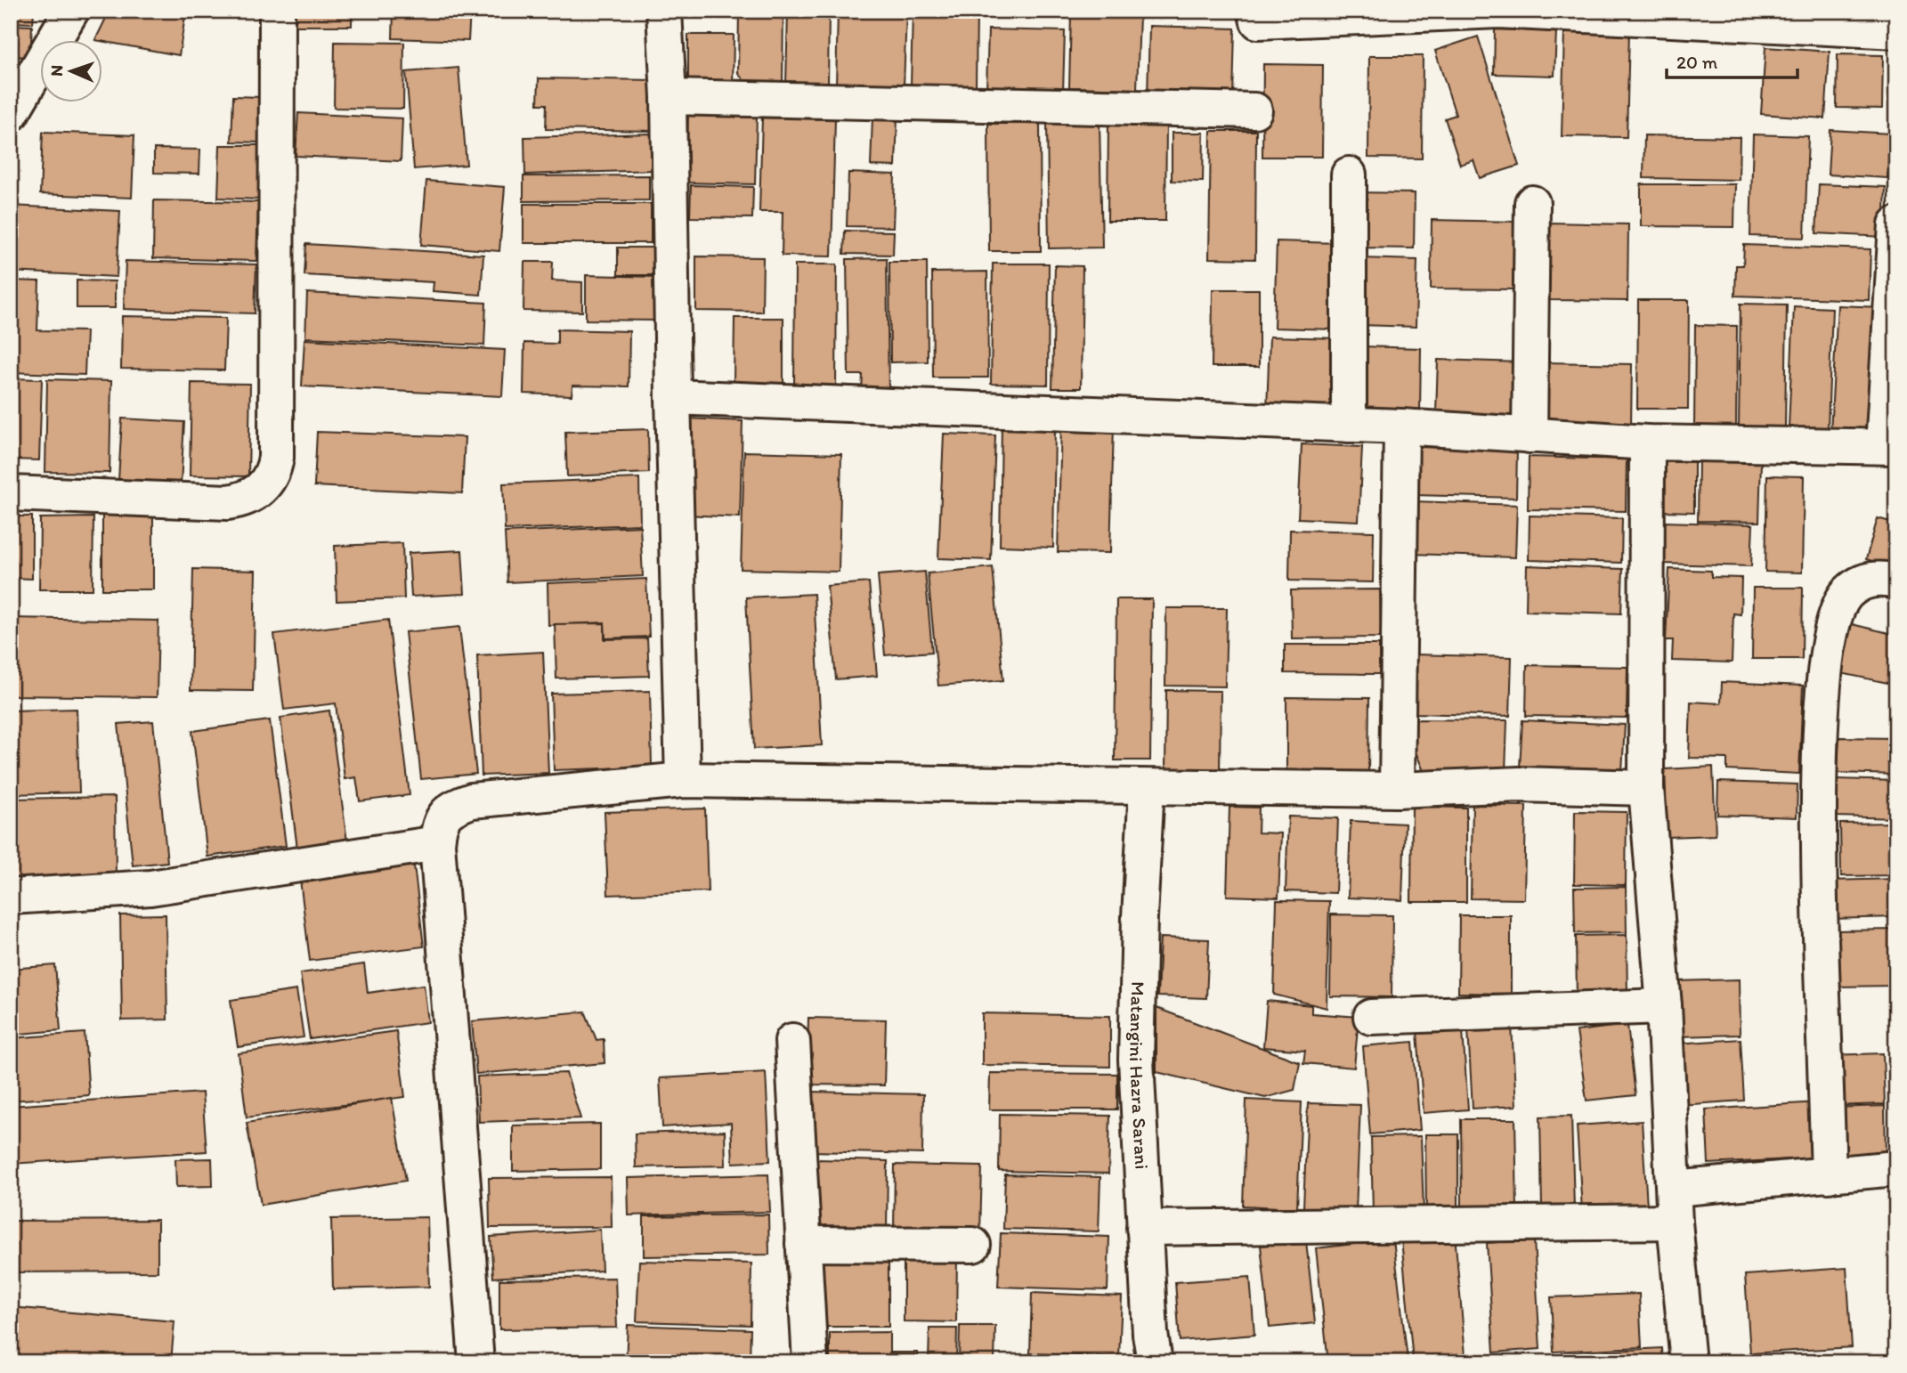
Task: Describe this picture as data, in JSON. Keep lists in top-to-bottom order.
{
  "streets": {
    "street": ["Matangini Hazra Sarani"]
  },
  "scale_bar": "20 m",
  "north": "left"
}
